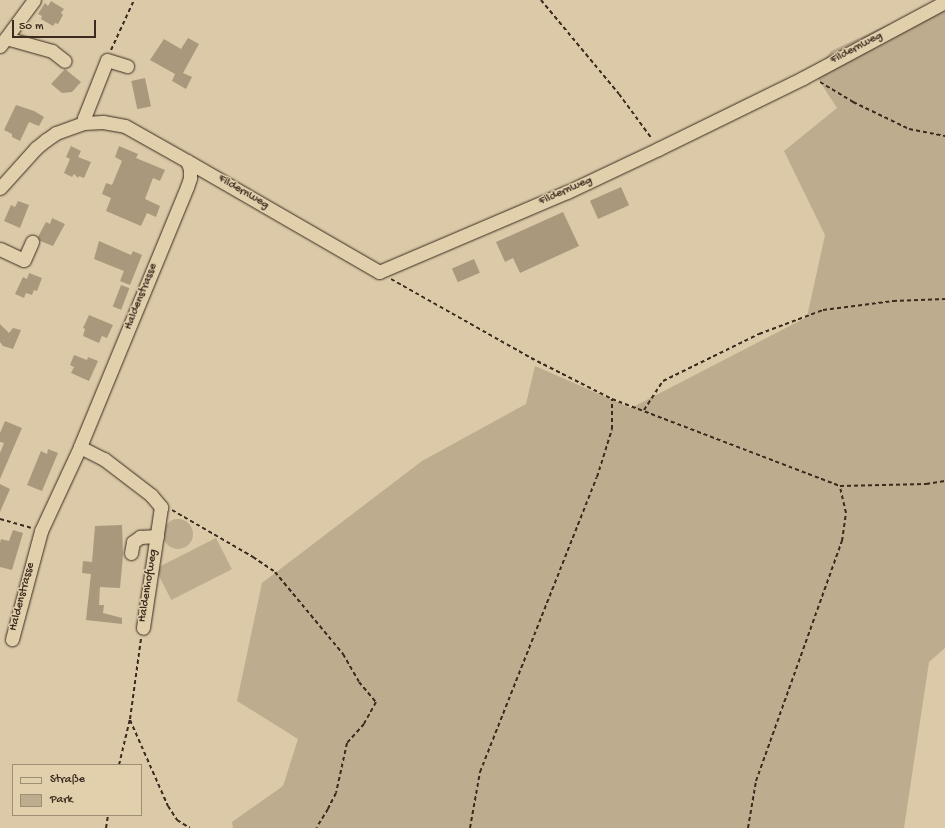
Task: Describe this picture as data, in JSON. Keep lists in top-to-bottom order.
{
  "streets": {
    "street": ["Fildernweg", "Haldenstrasse", "Haldenhofweg"]
  },
  "crossings": [
    ["Fildernweg", "Haldenstrasse"]
  ],
  "legend": ["Straße", "Park"],
  "scale_bar": "50 m"
}
